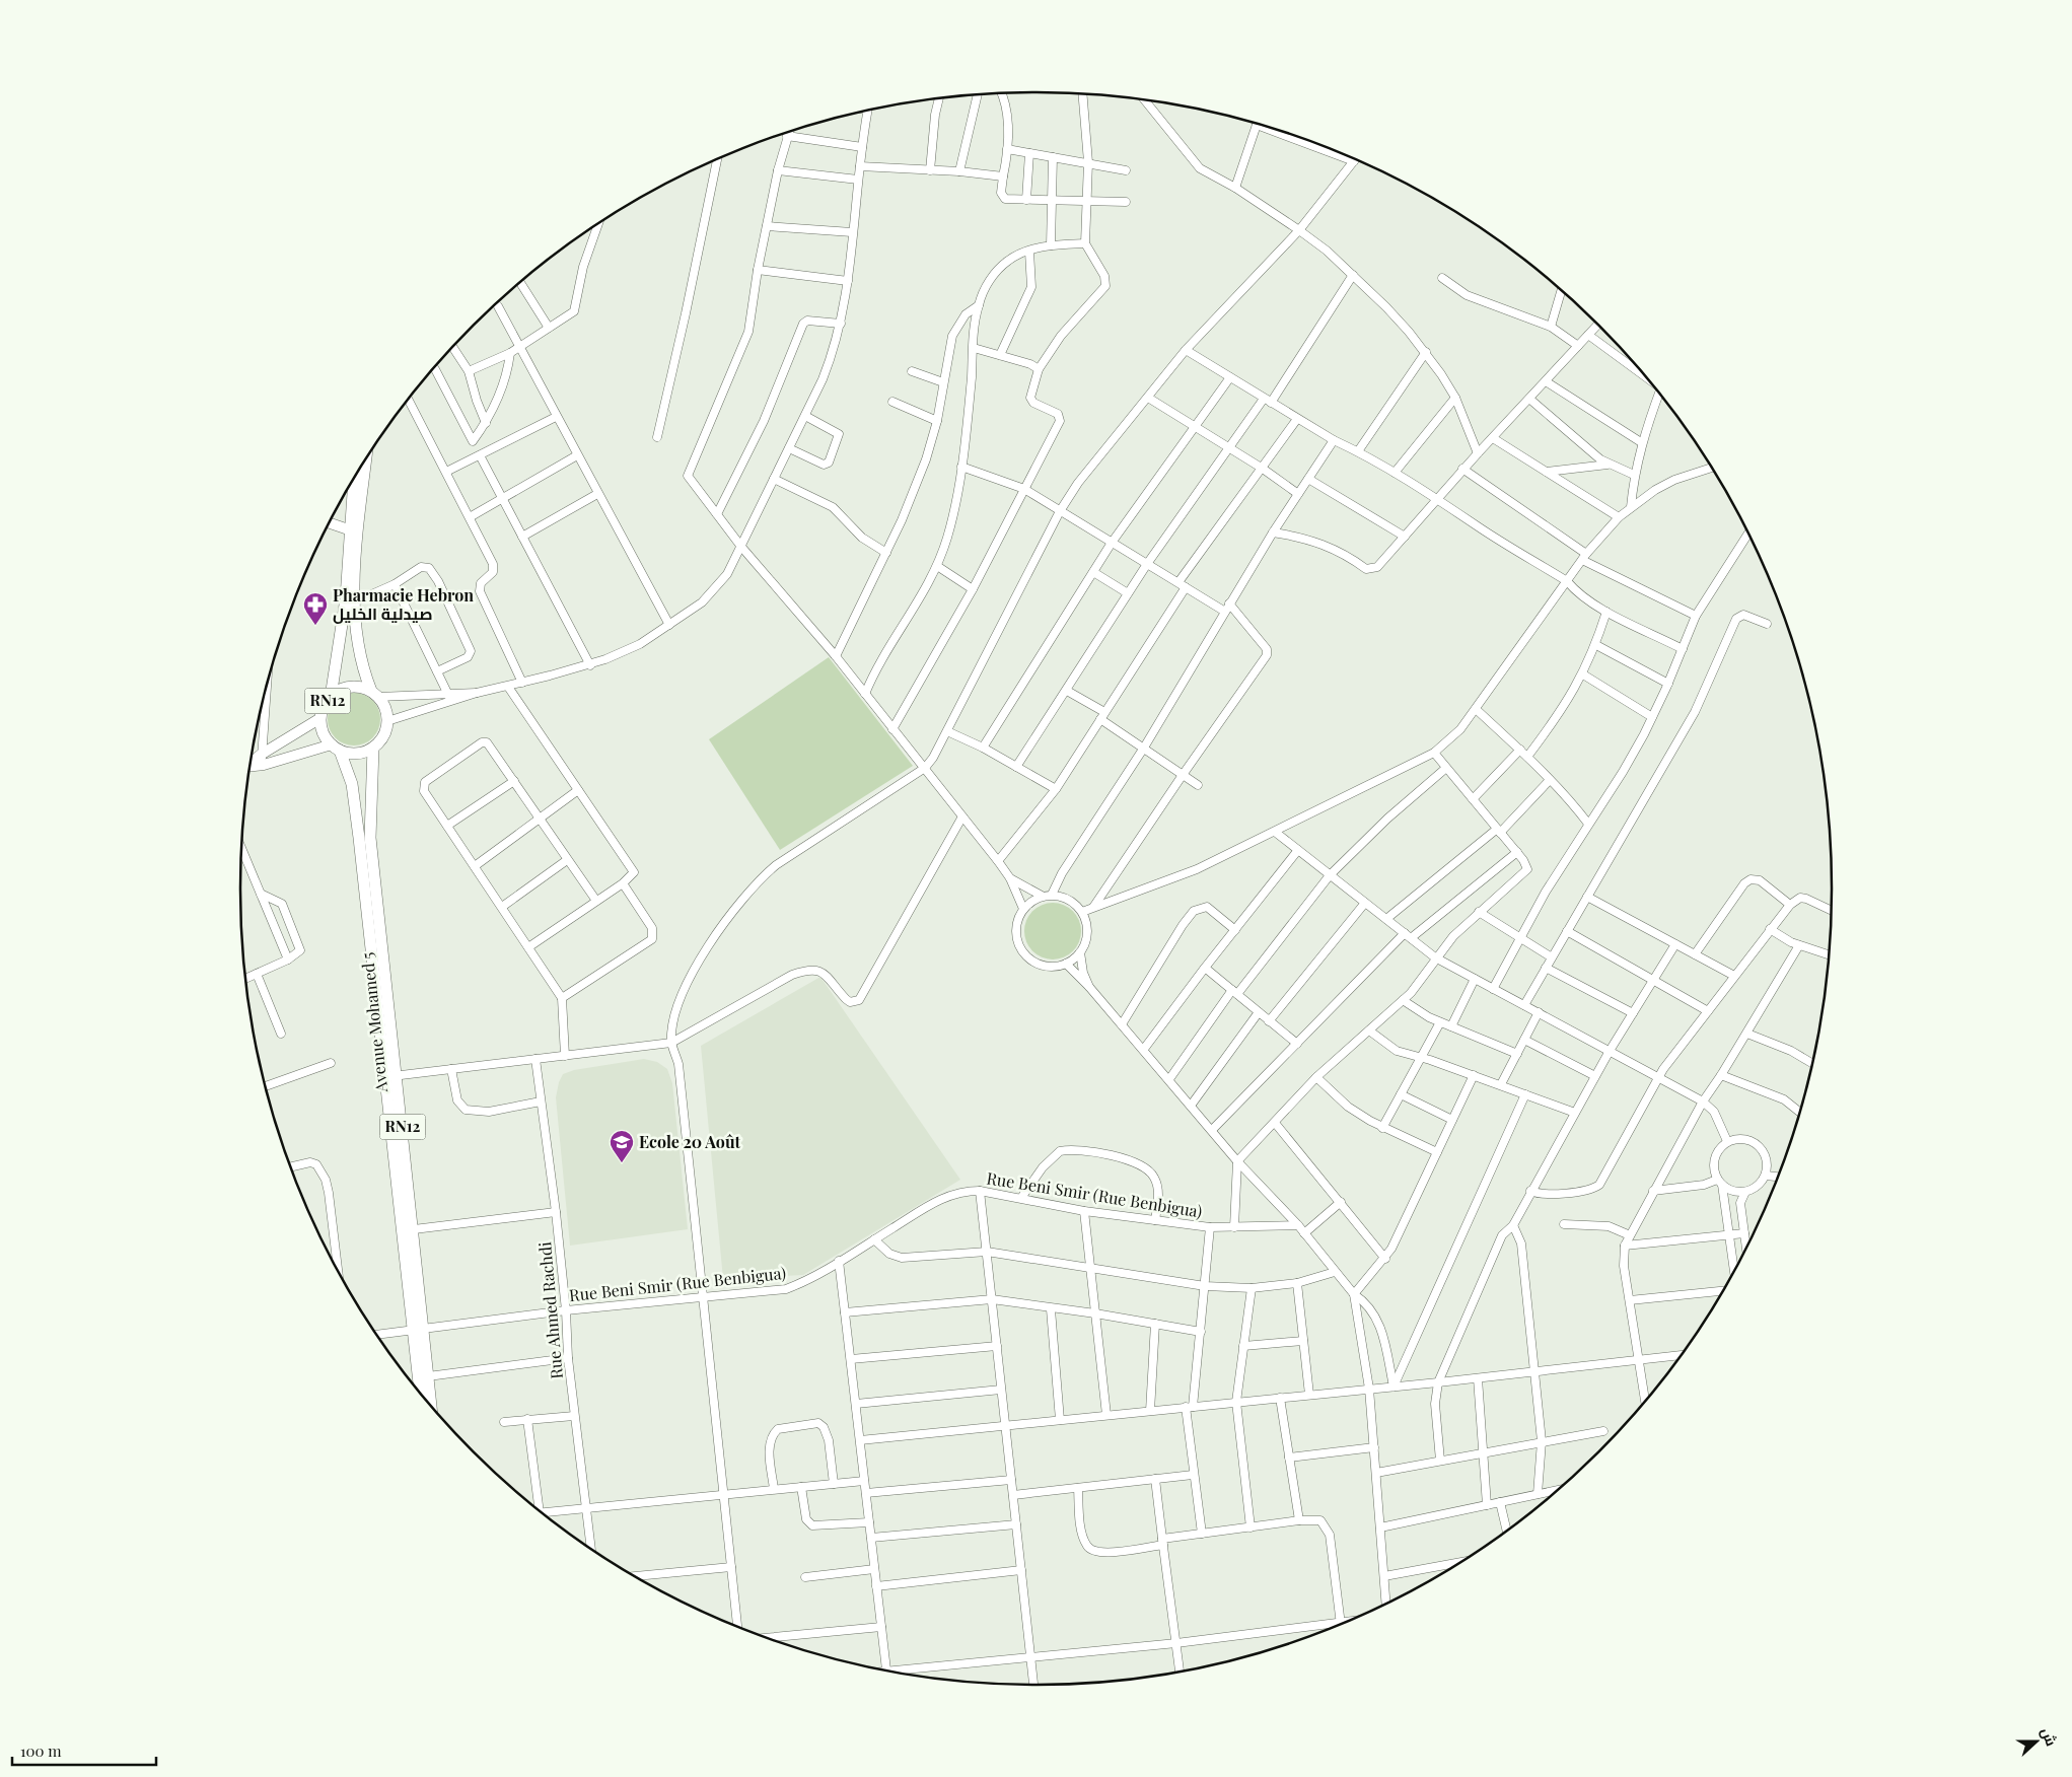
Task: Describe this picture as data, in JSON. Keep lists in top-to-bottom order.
{
  "streets": {
    "main road": ["RN12", "Avenue Mohamed 5"],
    "street": ["Rue Beni Smir (Rue Benbigua)", "Rue Ahmed Rachdi"]
  },
  "crossings": [
    ["RN12", "Avenue Mohamed 5"],
    ["Avenue Mohamed 5", "Rue Beni Smir (Rue Benbigua)"],
    ["Rue Beni Smir (Rue Benbigua)", "Rue Ahmed Rachdi"]
  ],
  "places": {
    "pharmacy": ["Pharmacie Hebron صيدلية الخليل"],
    "school or university": ["Ecole 20 Août"]
  },
  "scale_bar": "100 m",
  "north": "right"
}
